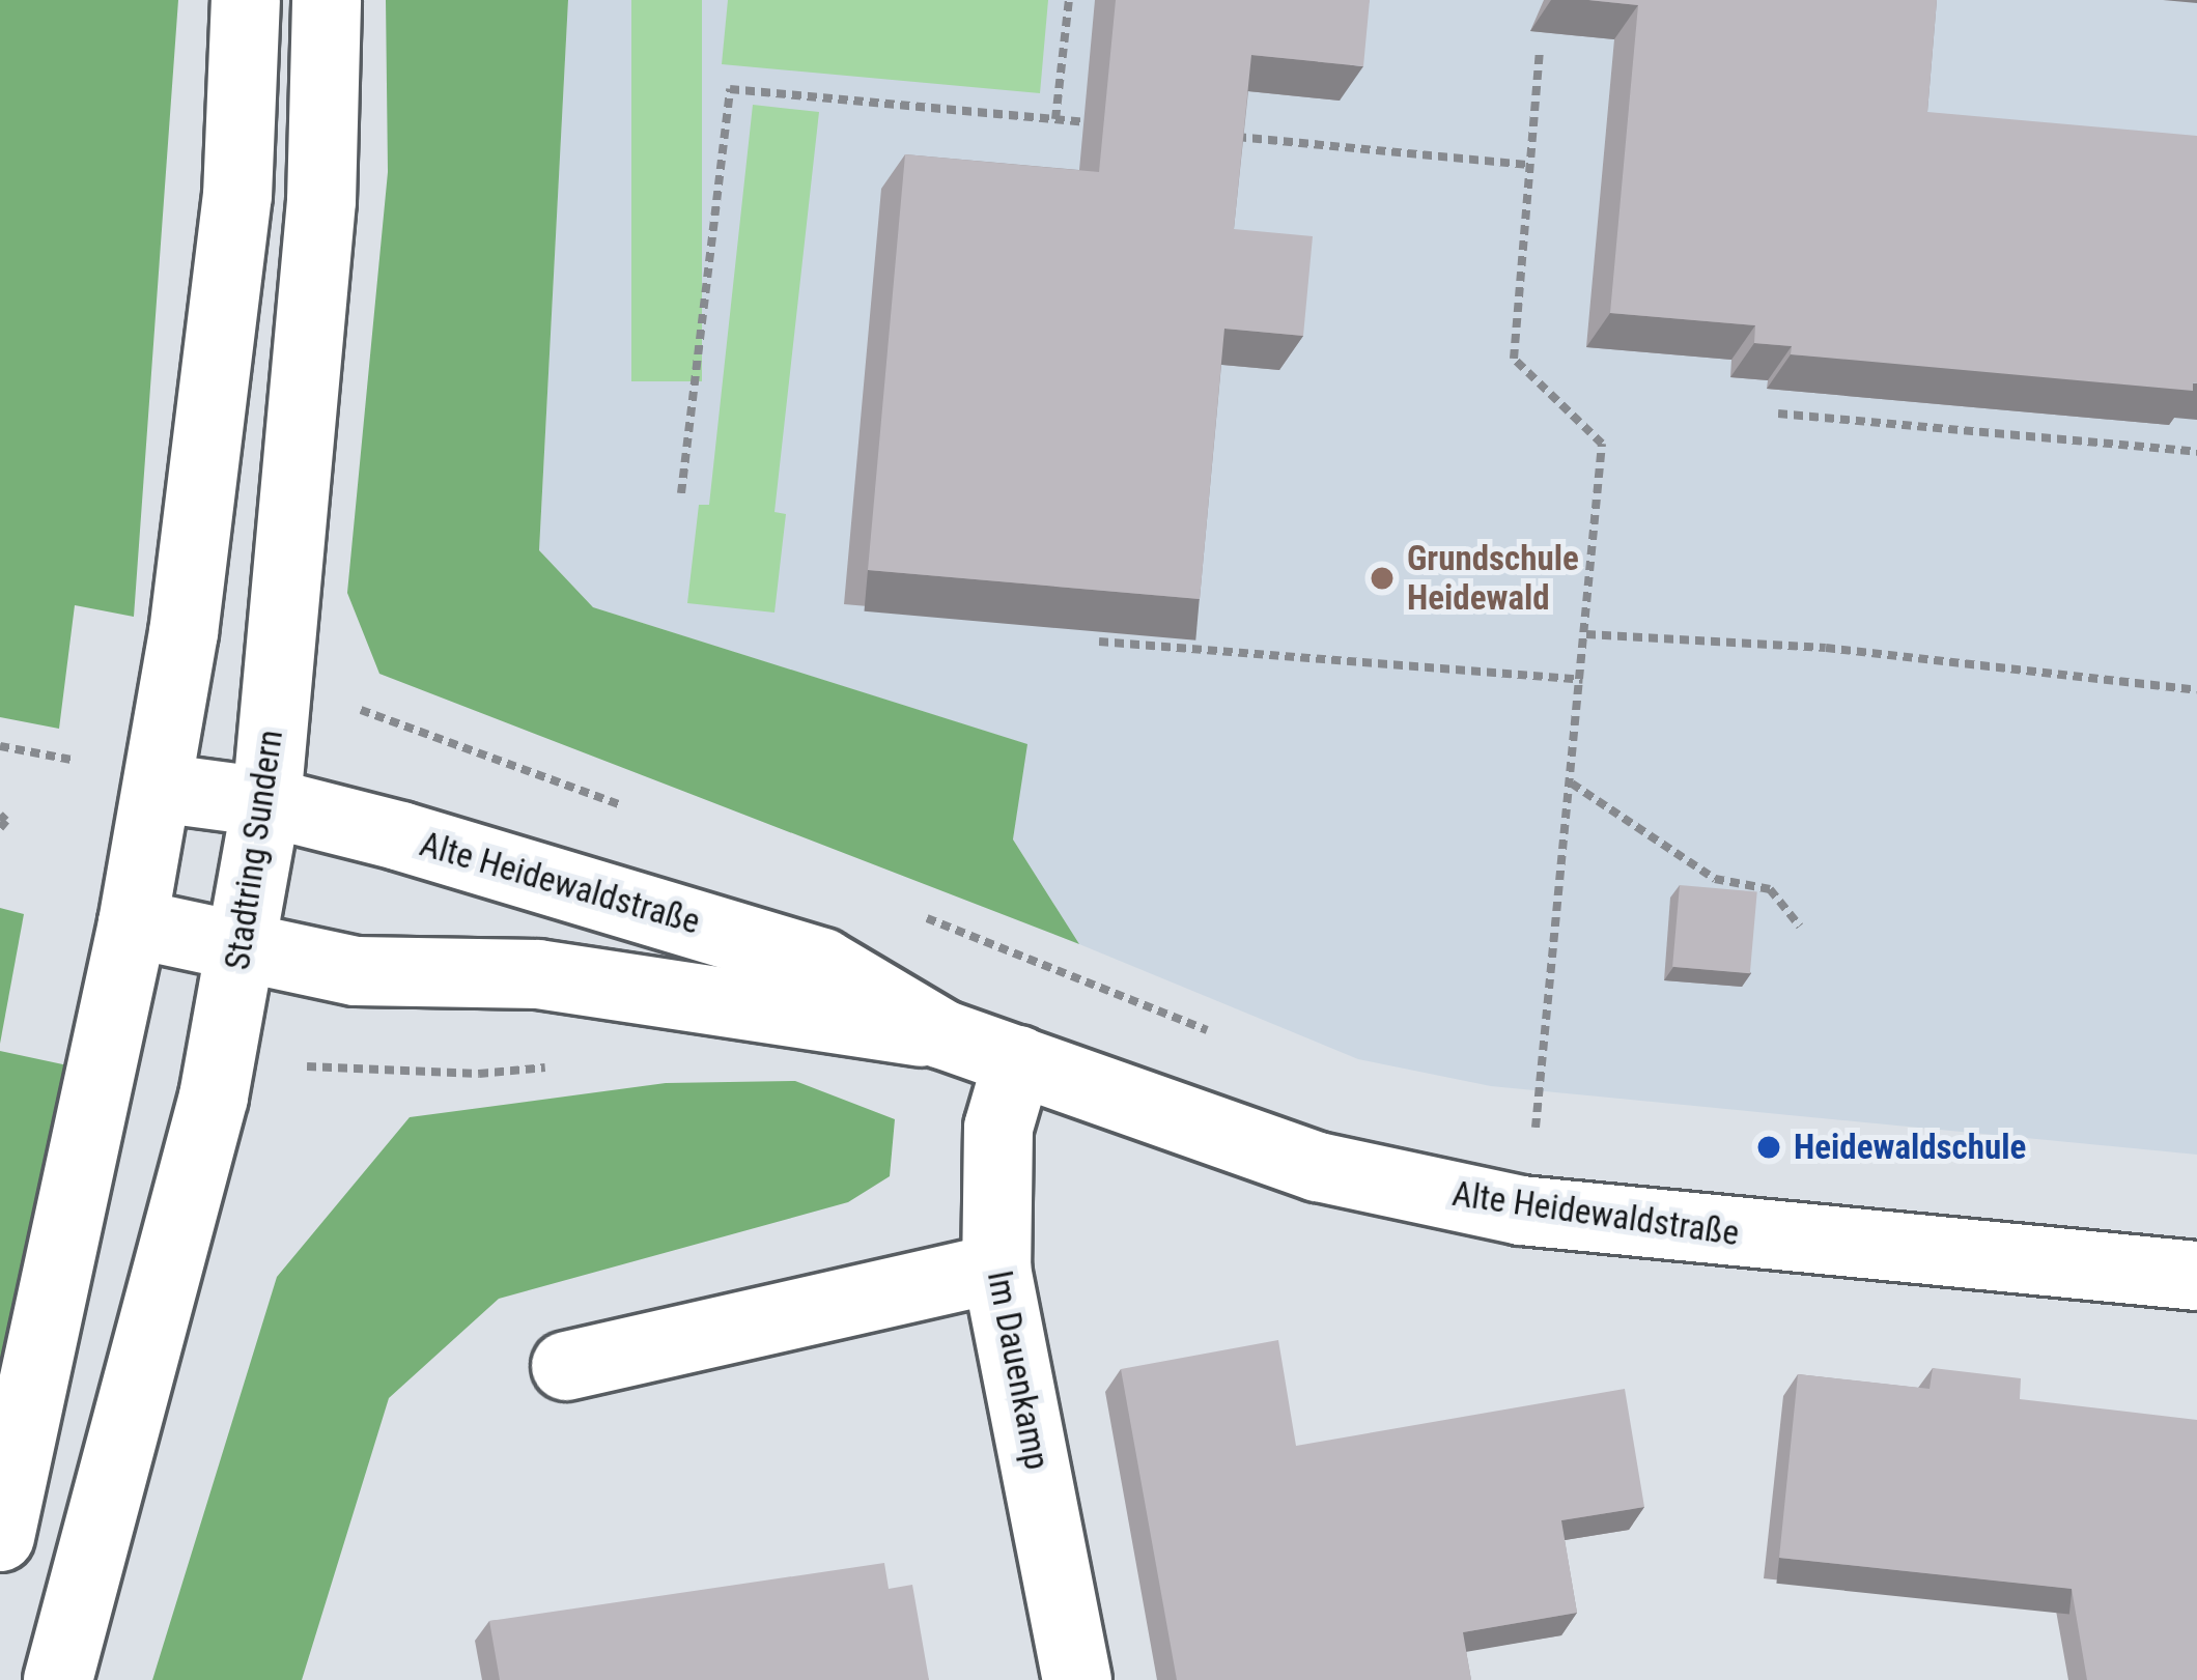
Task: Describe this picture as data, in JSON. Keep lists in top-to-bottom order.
{
  "streets": {
    "street": ["Stadtring Sundern", "Alte Heidewaldstraße", "Im Dauenkamp"]
  },
  "crossings": [
    ["Stadtring Sundern", "Alte Heidewaldstraße"],
    ["Alte Heidewaldstraße", "Im Dauenkamp"]
  ],
  "places": ["Grundschule Heidewald", "Heidewaldschule"]
}
